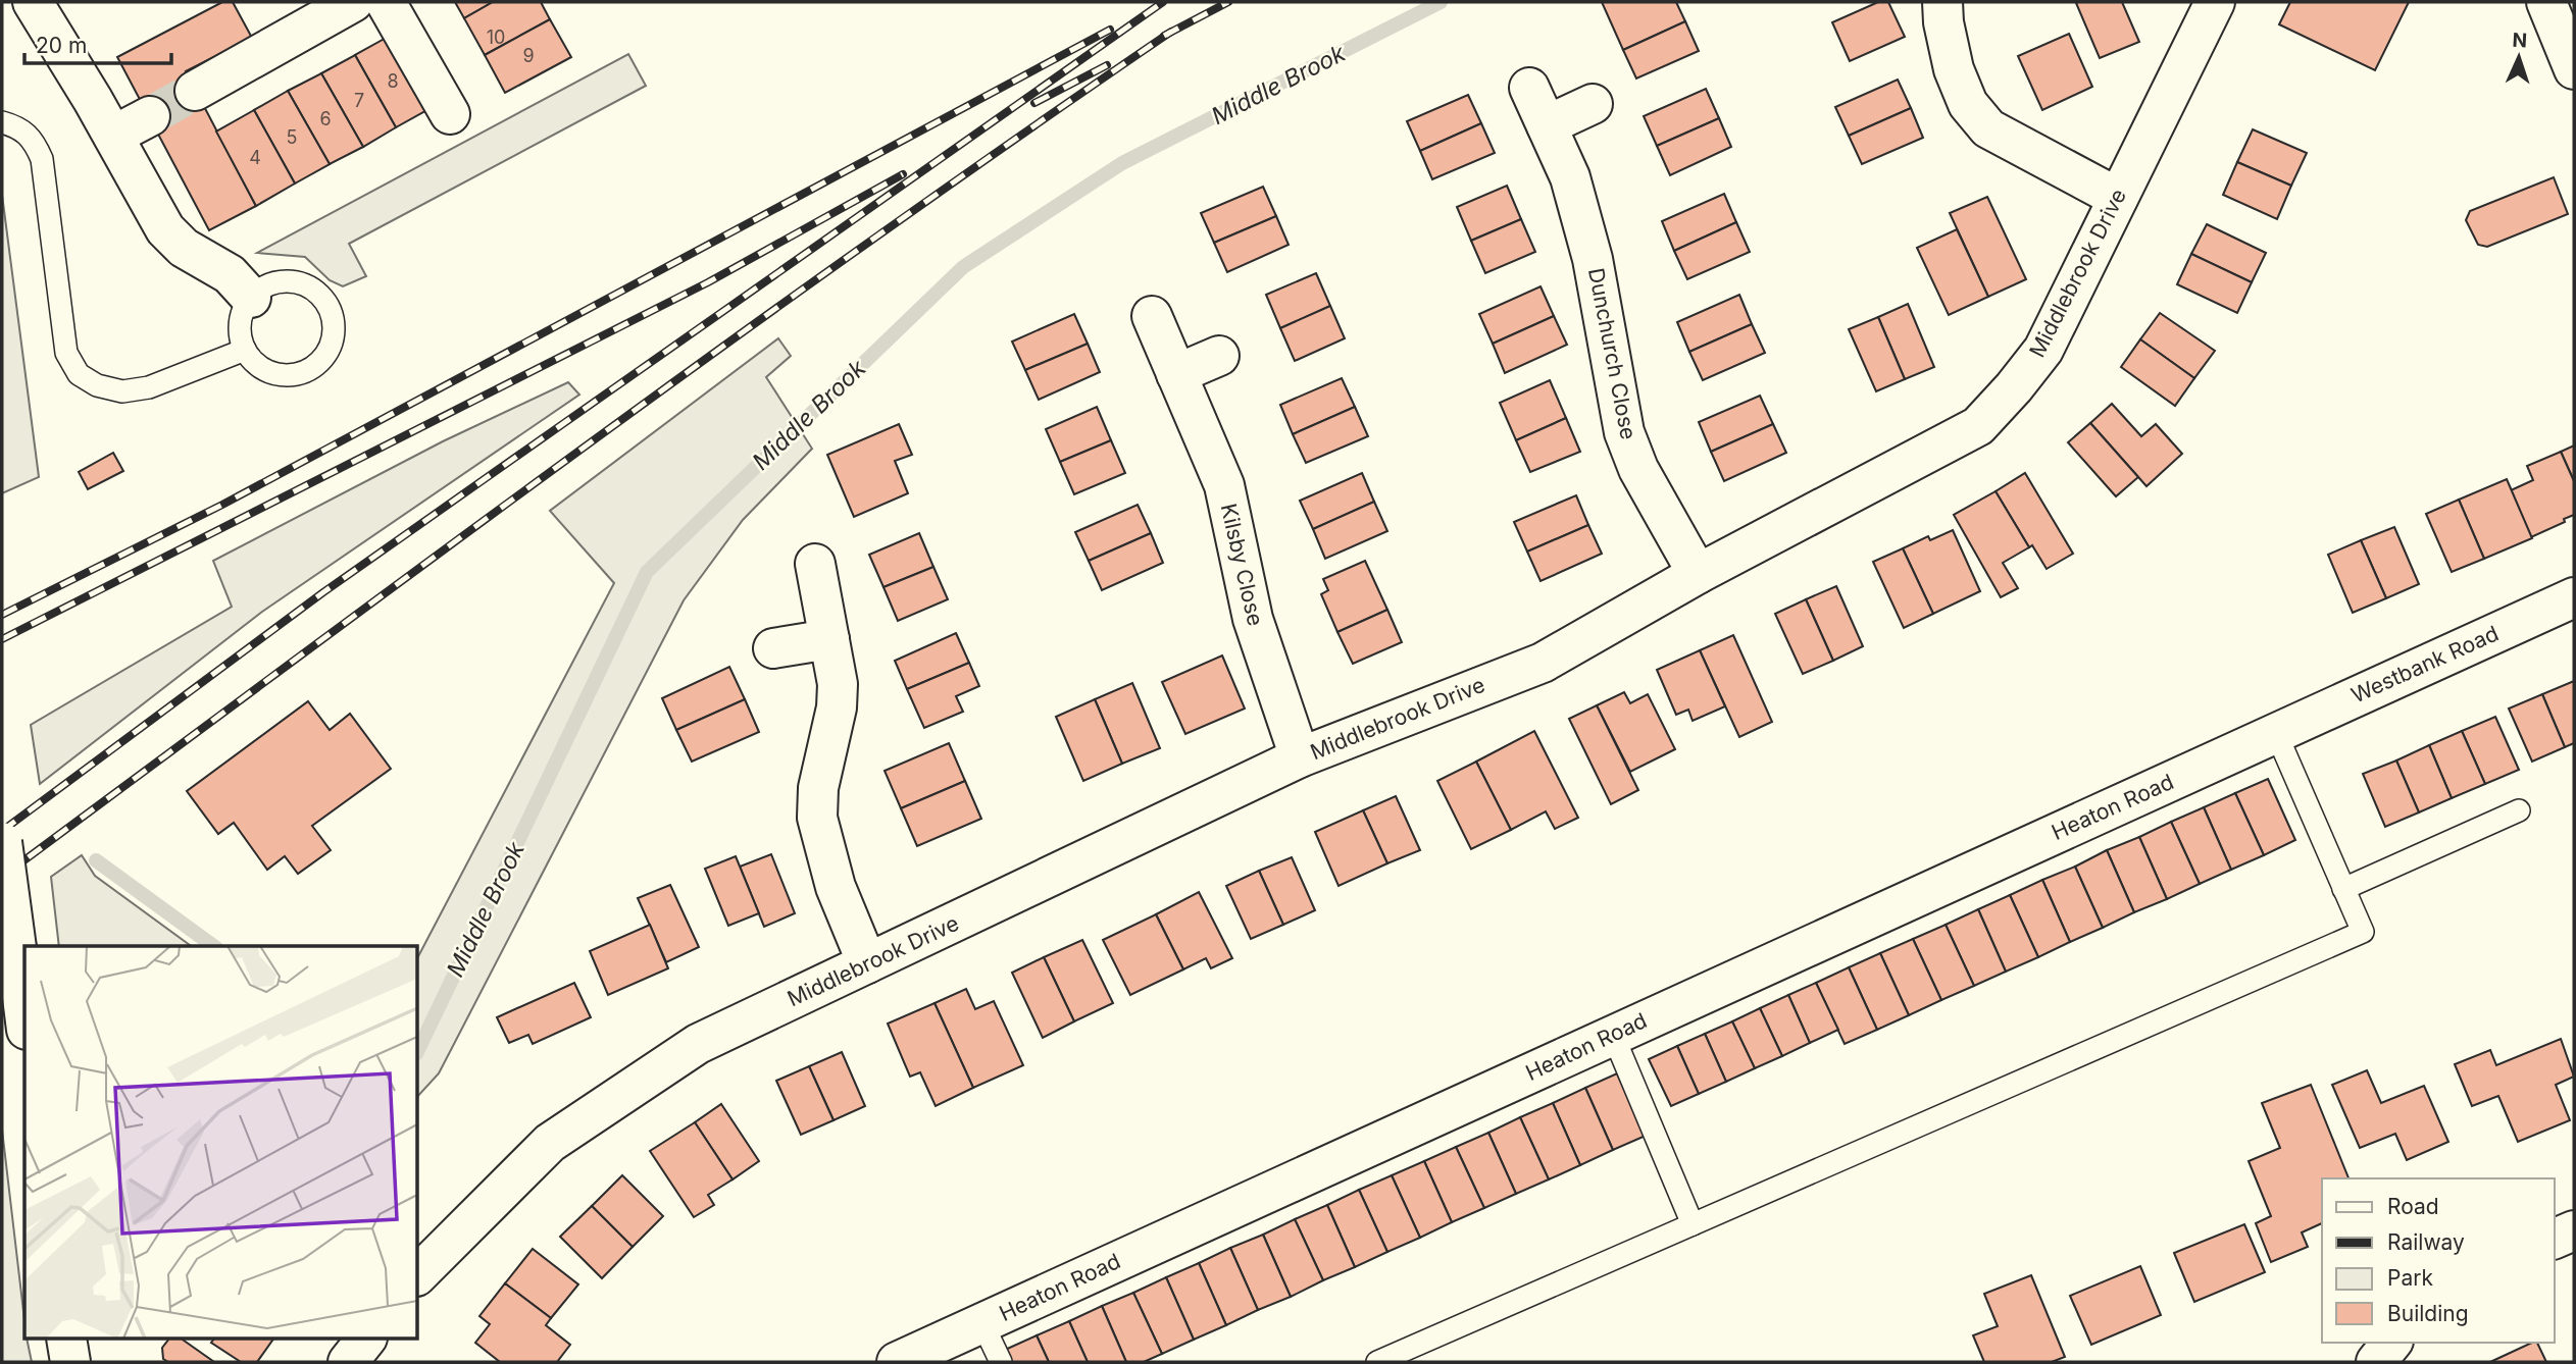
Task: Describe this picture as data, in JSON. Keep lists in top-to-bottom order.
{
  "streets": {
    "street": [
      "Middlebrook Drive",
      "Dunchurch Close",
      "Kilsby Close",
      "Westbank Road",
      "Heaton Road"
    ]
  },
  "crossings": [
    ["Middlebrook Drive", "Dunchurch Close"],
    ["Middlebrook Drive", "Kilsby Close"],
    ["Westbank Road", "Heaton Road"]
  ],
  "water": ["Middle Brook"],
  "house_numbers": [
    "10",
    "9",
    "8",
    "7",
    "6",
    "5",
    "4"
  ],
  "legend": [
    "Road",
    "Railway",
    "Park",
    "Building"
  ],
  "scale_bar": "20 m",
  "north": "top"
}
